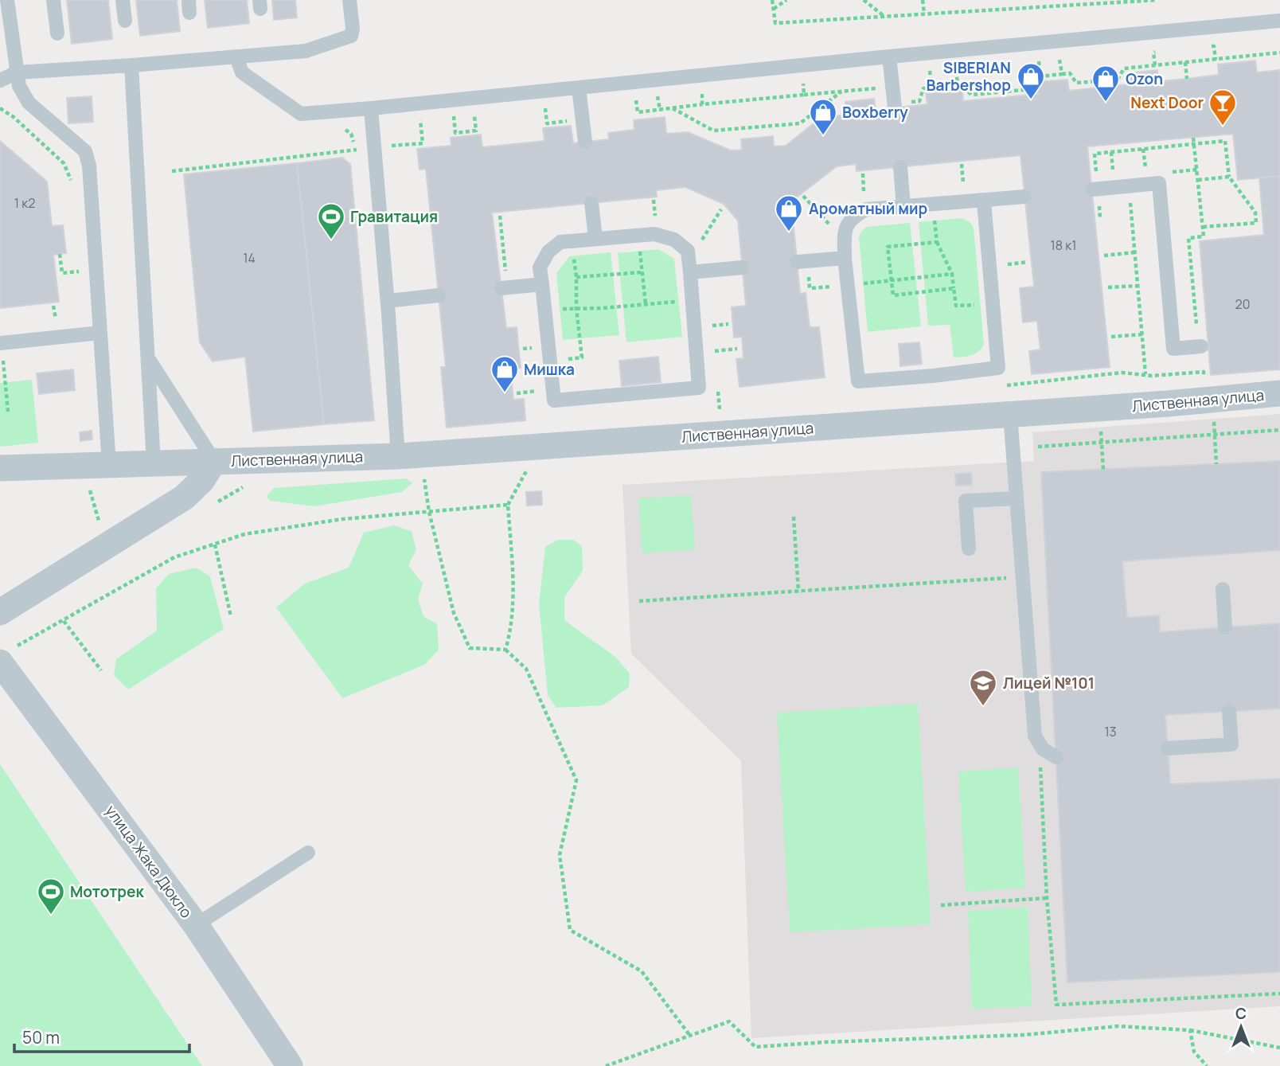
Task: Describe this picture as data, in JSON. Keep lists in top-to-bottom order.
{
  "streets": {
    "street": ["Лиственная улица", "улица Жака Дюкло"]
  },
  "places": {
    "shop": [
      "SIBERIAN Barbershop",
      "Ozon",
      "Boxberry",
      "Ароматный мир",
      "Мишка"
    ],
    "bar": ["Next Door"],
    "sports": ["Гравитация", "Мототрек"],
    "school or university": ["Лицей №101"]
  },
  "house_numbers": [
    "1 к2",
    "18 к1",
    "14",
    "20",
    "13"
  ],
  "scale_bar": "50 m",
  "north": "top"
}
